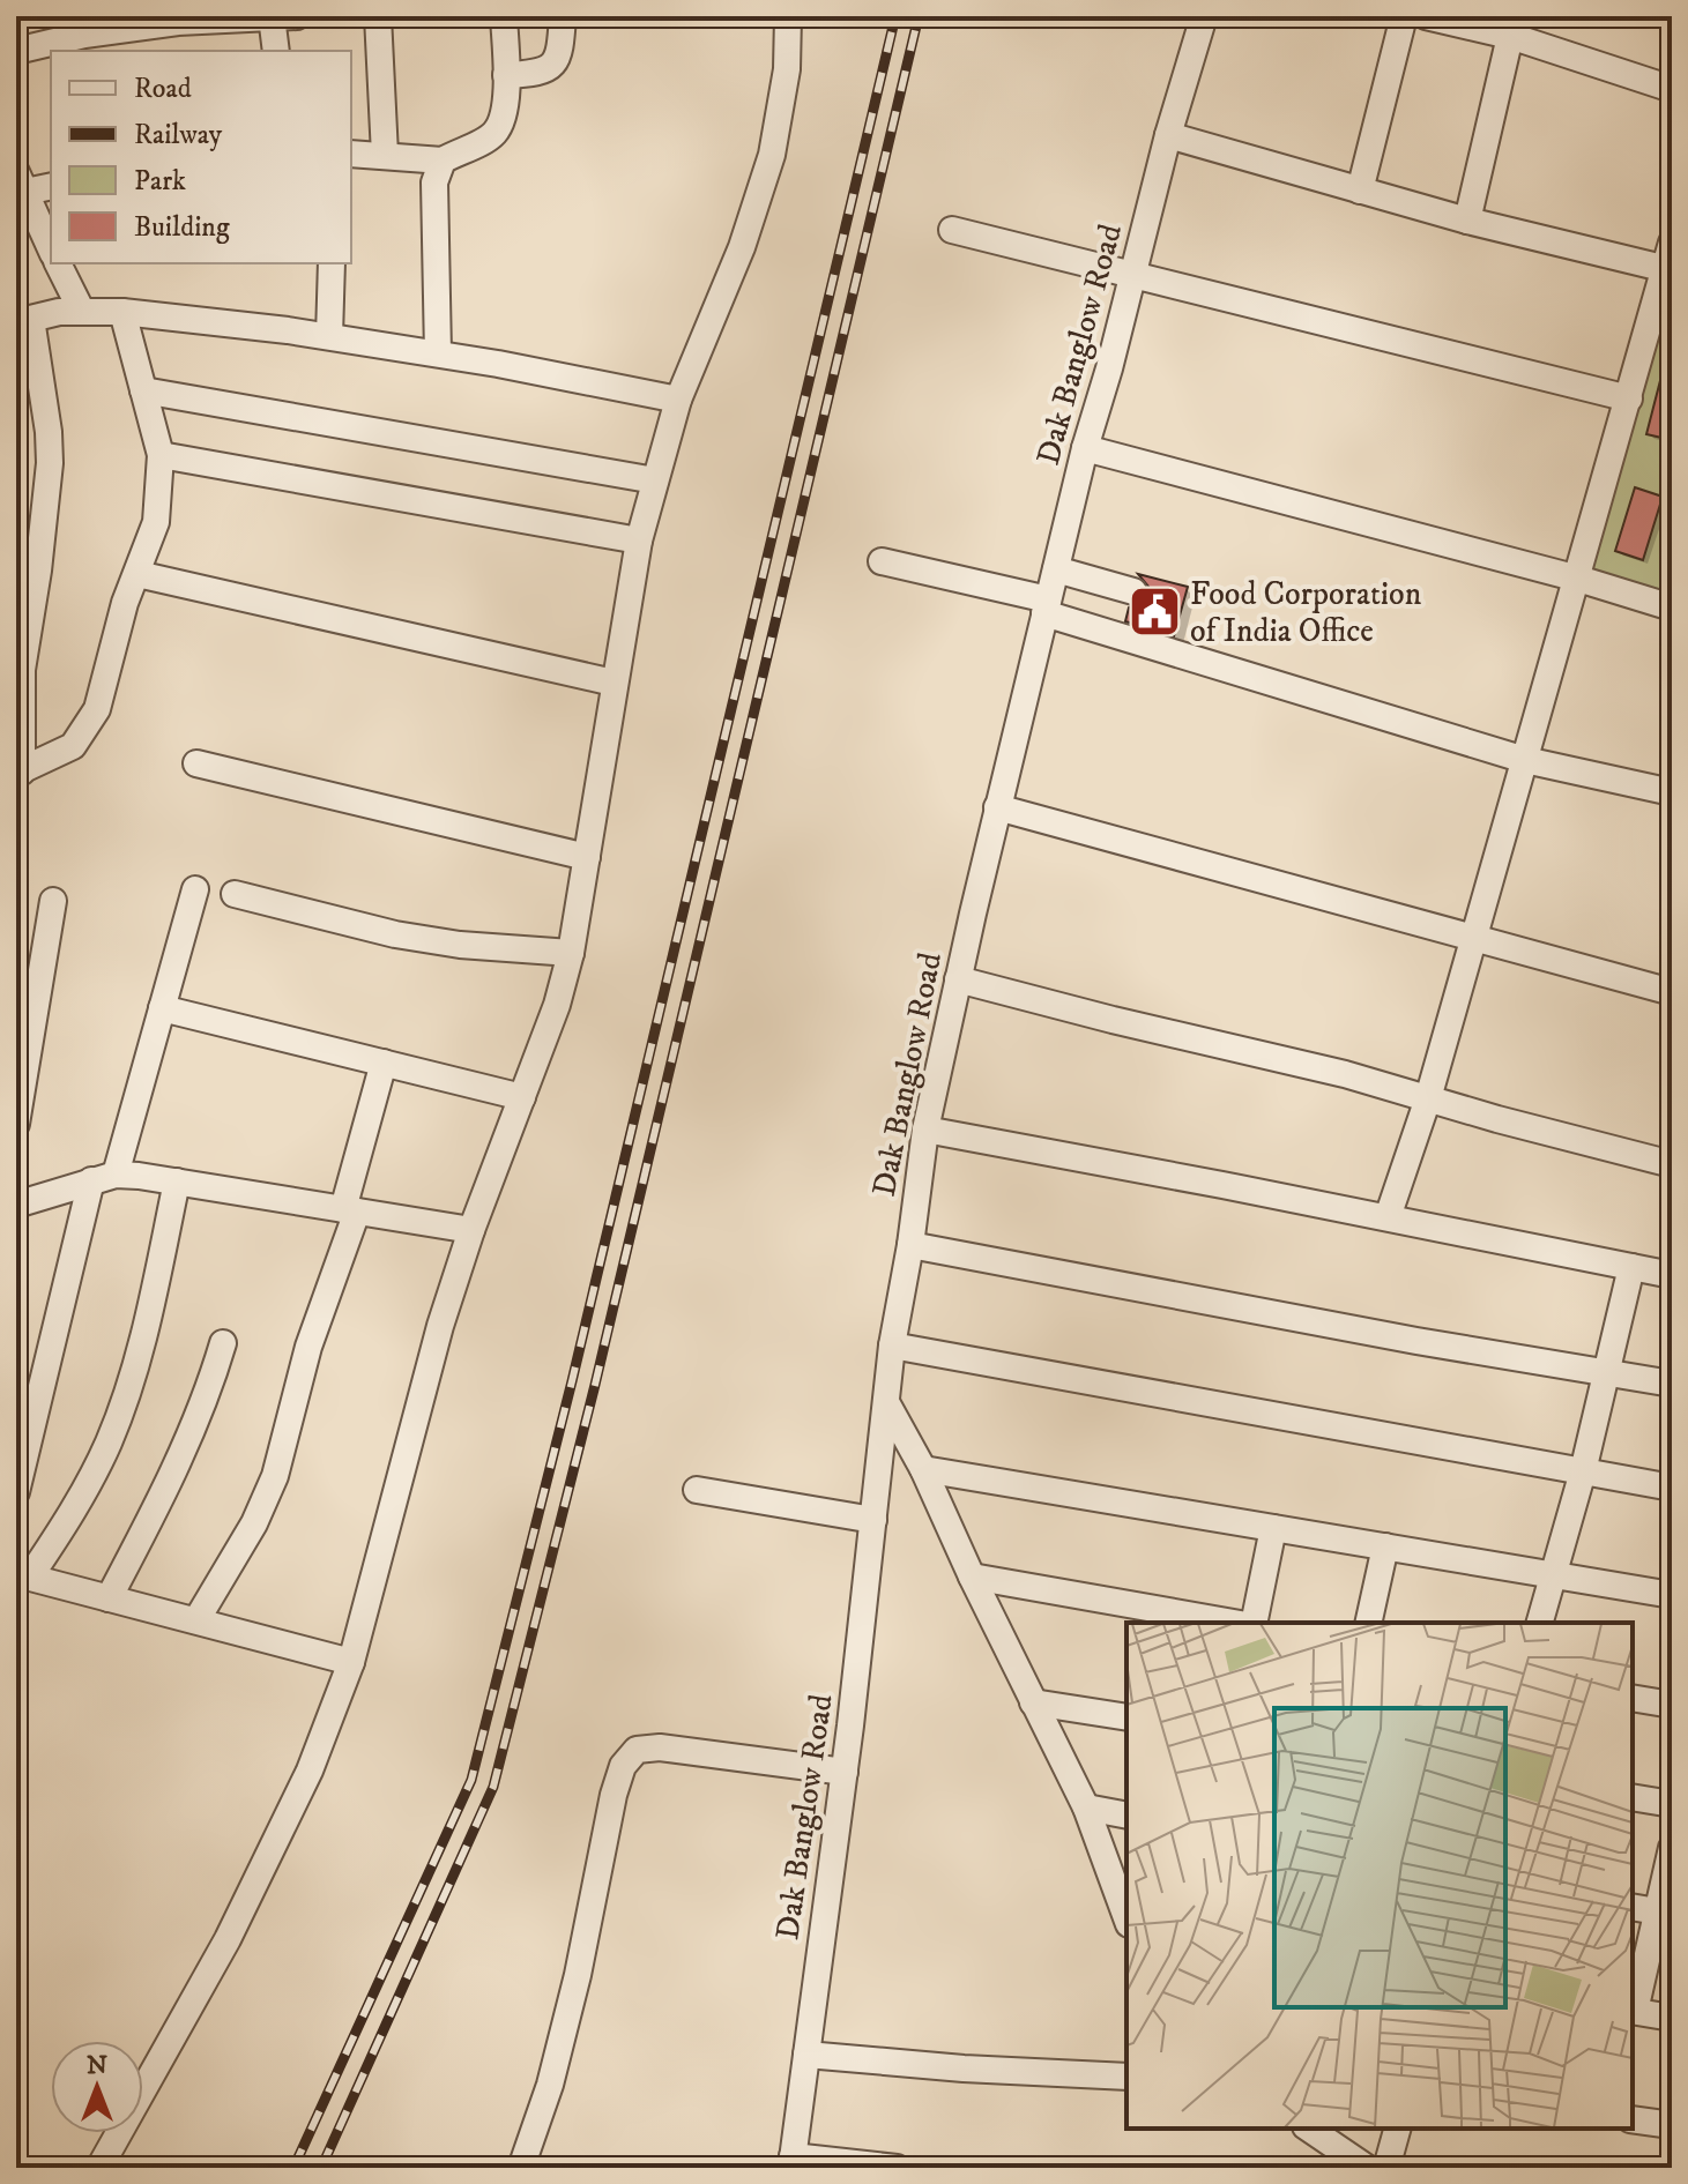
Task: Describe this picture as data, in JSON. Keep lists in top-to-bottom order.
{
  "streets": {
    "street": ["Dak Banglow Road"]
  },
  "places": {
    "public building": ["Food Corporation of India Office"]
  },
  "legend": [
    "Road",
    "Railway",
    "Park",
    "Building"
  ],
  "north": "top"
}
